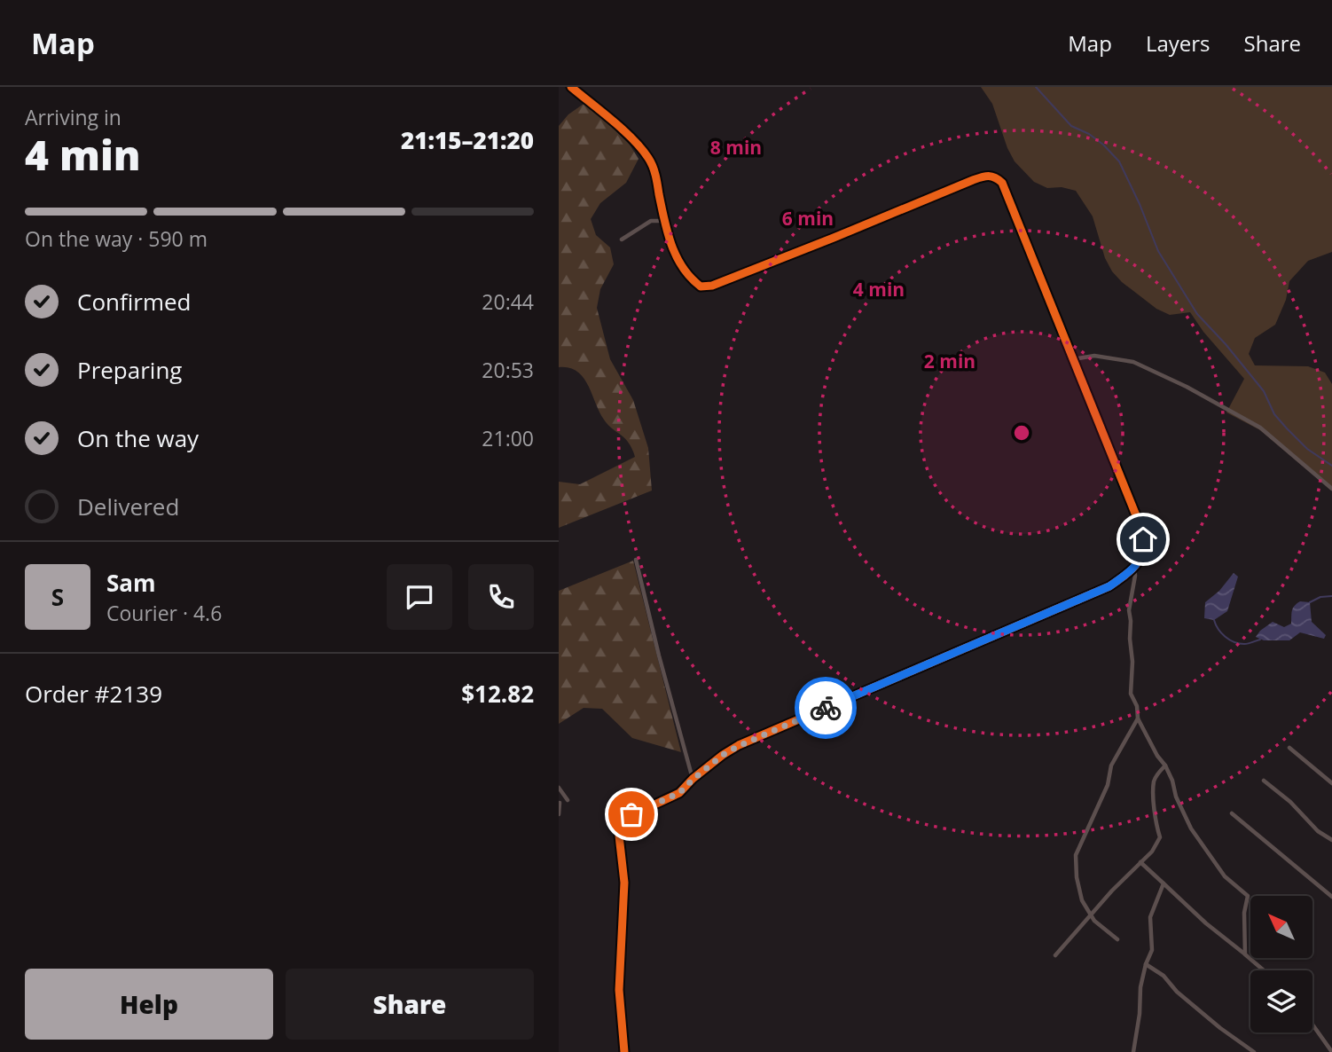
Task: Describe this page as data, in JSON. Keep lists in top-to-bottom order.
{
  "north": "top left",
  "page": {
    "header": "Map",
    "nav": ["Map", "Layers", "Share"],
    "heading": ["4 min", "Arriving in", "21:15–21:20"],
    "panel": [
      "Sam",
      "Courier · 4.6",
      "Order #2139",
      "$12.82"
    ],
    "bar": "On the way · 590 m",
    "list": [
      ["Confirmed", "20:44"],
      ["Preparing", "20:53"],
      ["On the way", "21:00"],
      "Delivered"
    ],
    "round": "S",
    "buttons": ["Help", "Share"]
  },
  "rings": [
    "8 min",
    "6 min",
    "4 min",
    "2 min"
  ]
}
